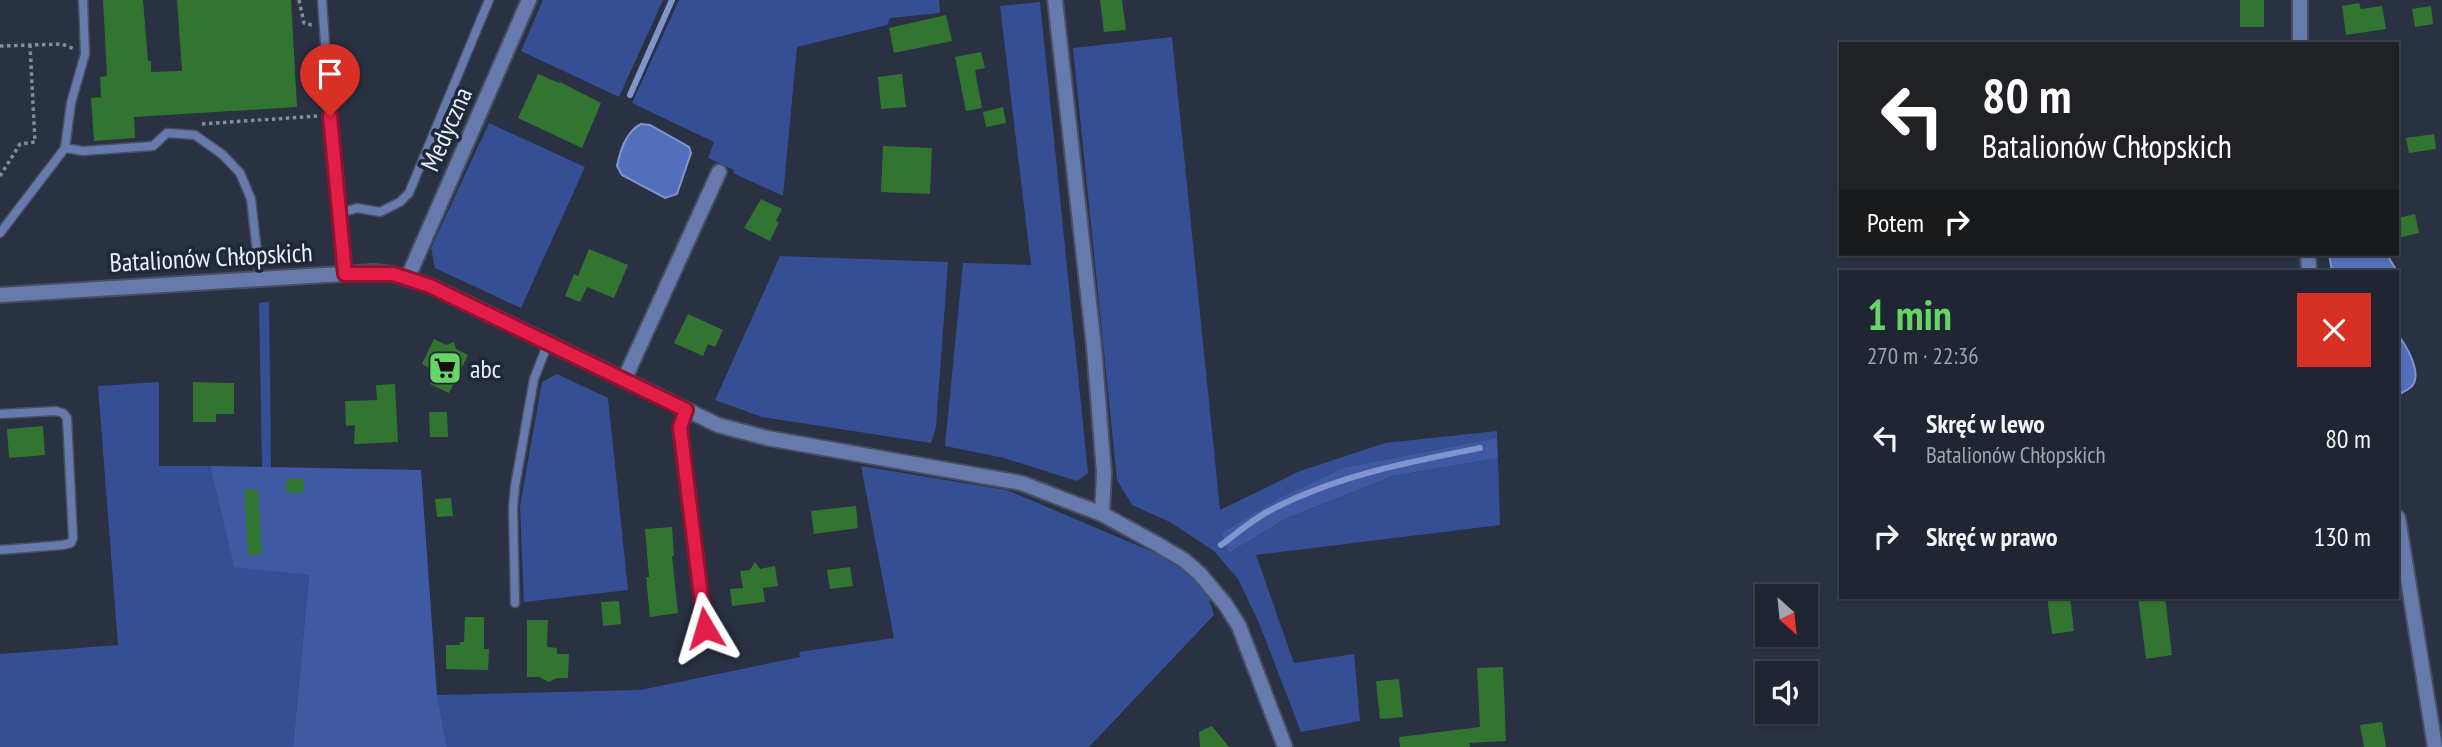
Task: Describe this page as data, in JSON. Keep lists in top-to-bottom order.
{
  "streets": {
    "street": ["Medyczna", "Batalionów Chłopskich"]
  },
  "crossings": [
    ["Medyczna", "Batalionów Chłopskich"]
  ],
  "places": {
    "supermarket": ["abc"]
  },
  "north": "bottom right",
  "page": {
    "turn": ["80 m", "Batalionów Chłopskich"],
    "then": "Potem",
    "heading": ["1 min", "270 m · 22:36"],
    "list": [
      {
        "name": "Skręć w lewo",
        "note": "Batalionów Chłopskich",
        "value": "80 m"
      },
      {
        "name": "Skręć w prawo",
        "value": "130 m"
      }
    ]
  }
}
